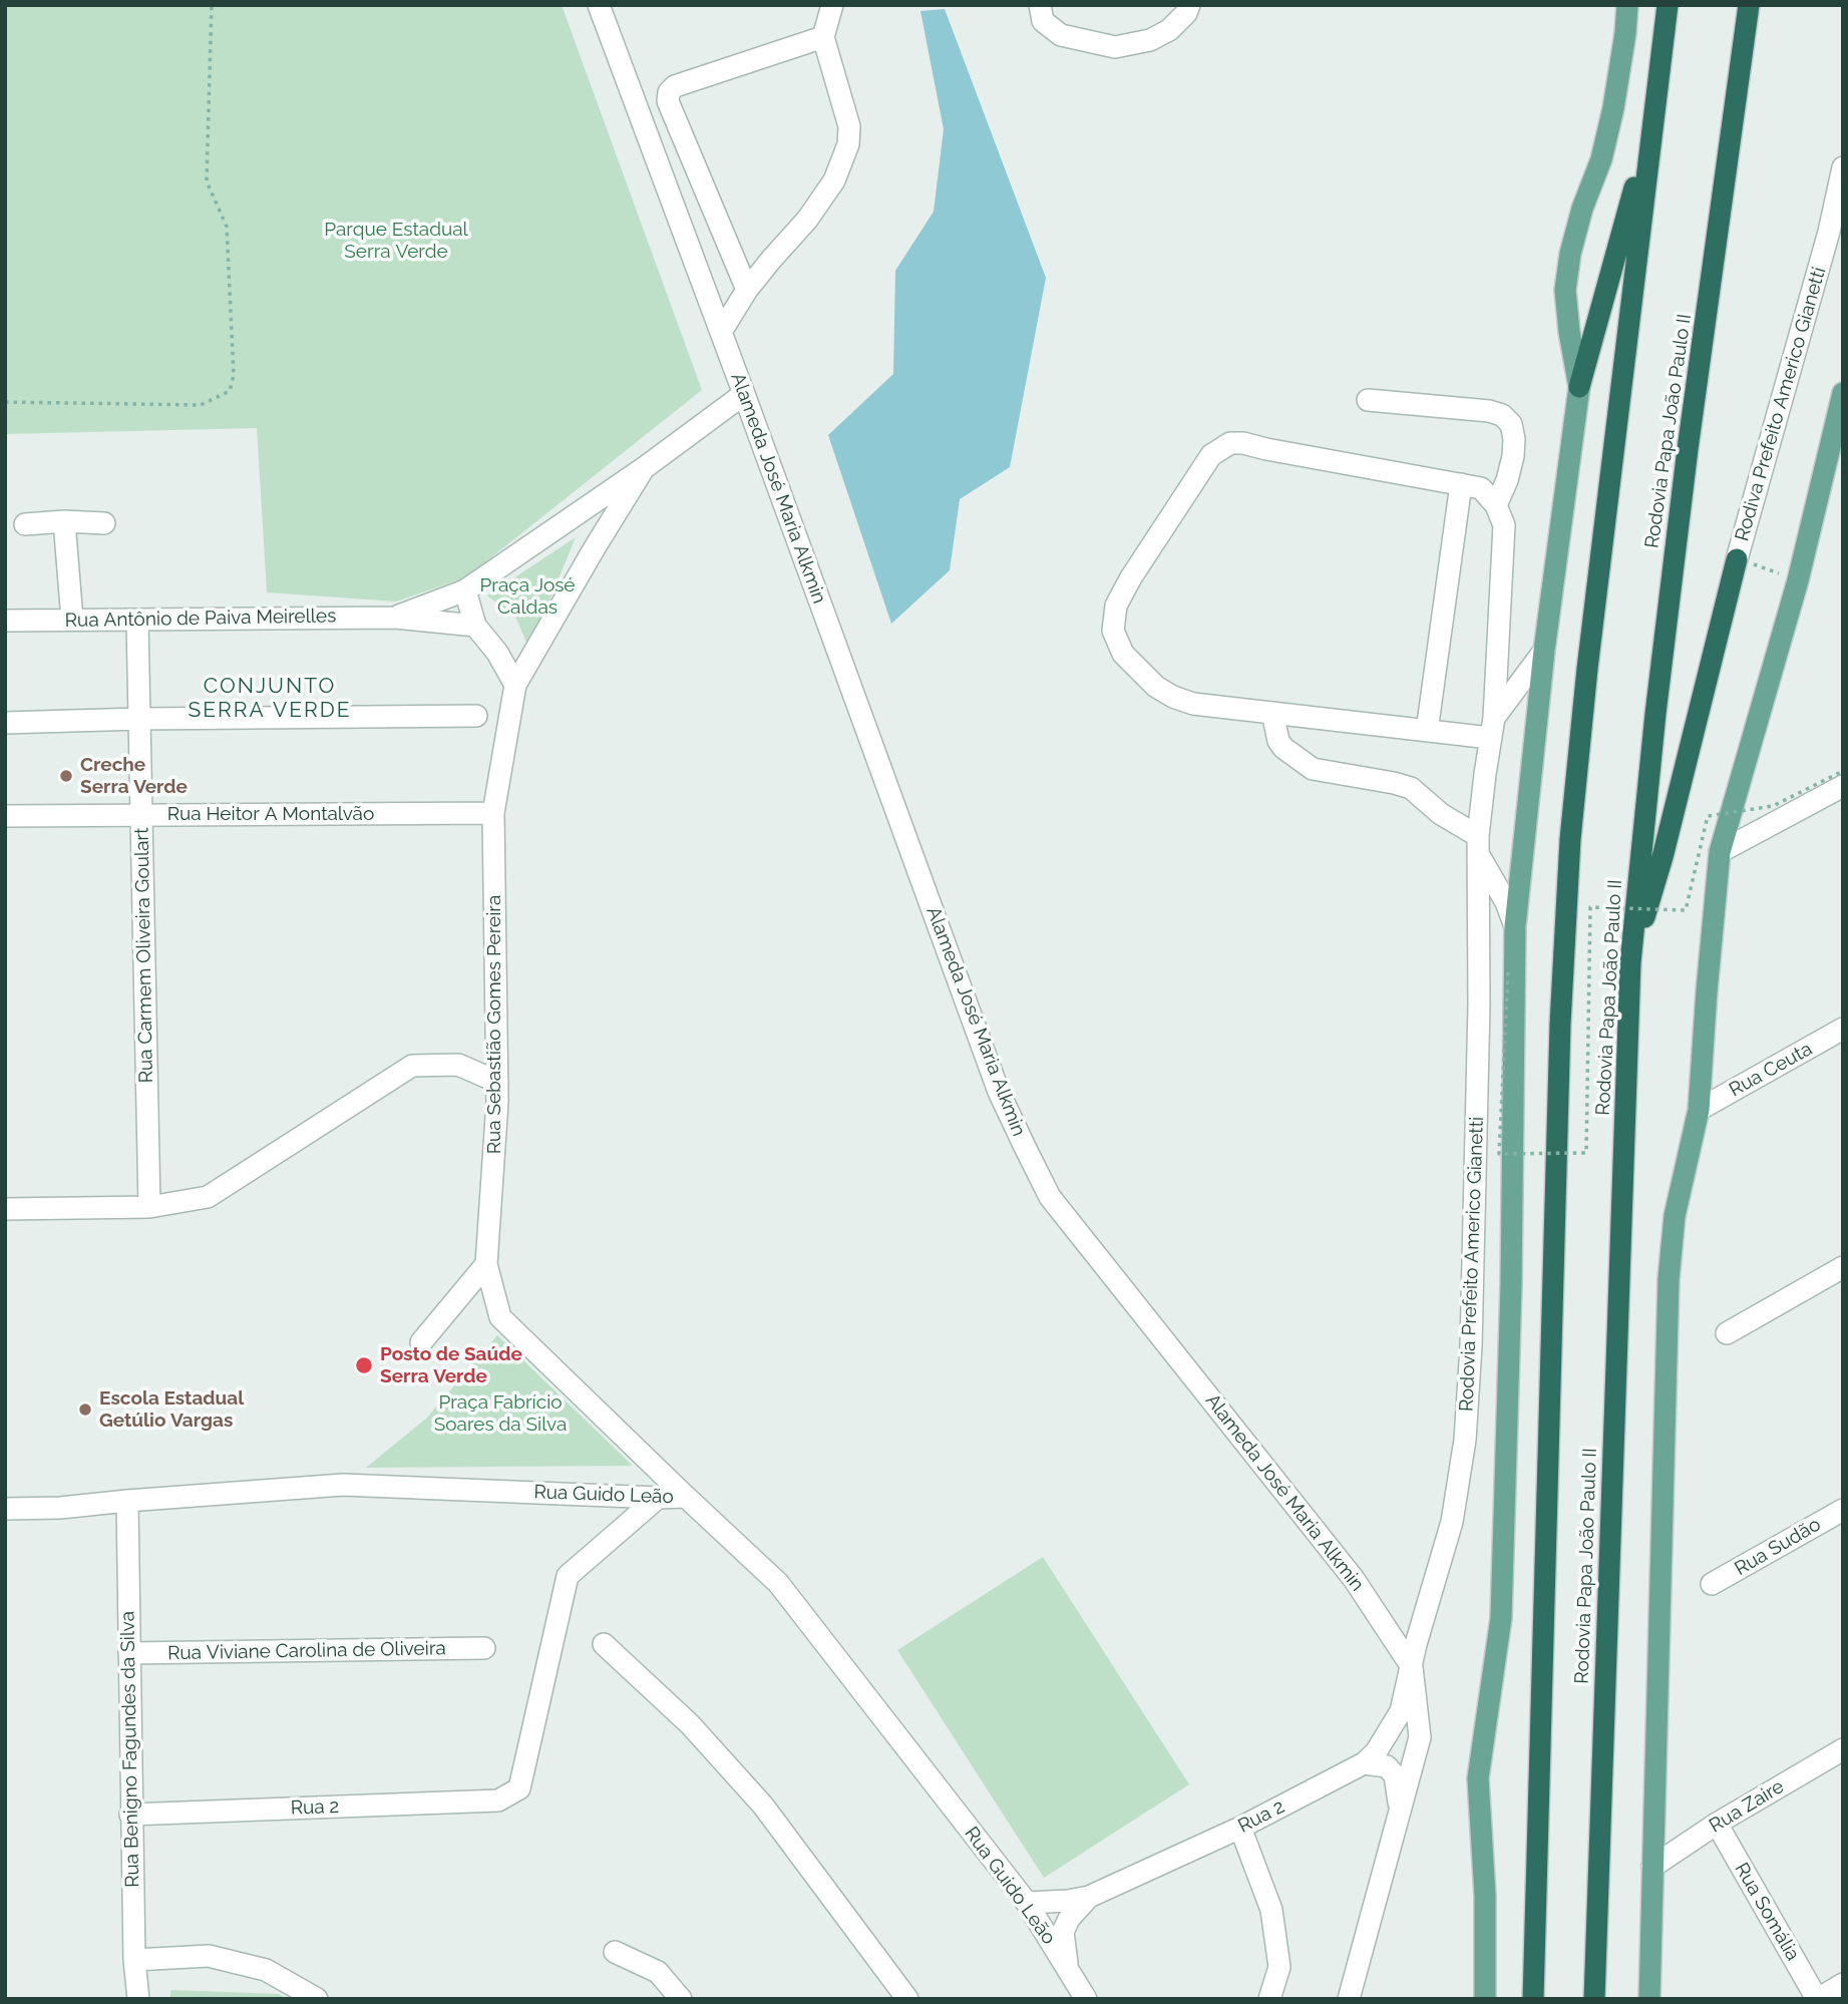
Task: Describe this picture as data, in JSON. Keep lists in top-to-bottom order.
{
  "streets": {
    "highway": ["Rodovia Papa João Paulo II"],
    "street": [
      "Rodiva Prefeito Americo Gianetti",
      "Alameda José Maria Alkmin",
      "Rua Antônio de Paiva Meirelles",
      "Rua Heitor A Montalvão",
      "Rua Carmem Oliveira Goulart",
      "Rua Sebastião Gomes Pereira",
      "Rua Ceuta",
      "Rodovia Prefeito Americo Gianetti",
      "Rua Guido Leão",
      "Rua Sudão",
      "Rua Viviane Carolina de Oliveira",
      "Rua Benigno Fagundes da Silva",
      "Rua Zaire",
      "Rua 2",
      "Rua Somália"
    ]
  },
  "crossings": [
    ["Alameda José Maria Alkmin", "Rodovia Prefeito Americo Gianetti"],
    ["Rua Antônio de Paiva Meirelles", "Rua Carmem Oliveira Goulart"],
    ["Rua Heitor A Montalvão", "Rua Carmem Oliveira Goulart"],
    ["Rua Heitor A Montalvão", "Rua Sebastião Gomes Pereira"],
    ["Rua Sebastião Gomes Pereira", "Rua Guido Leão"],
    ["Rodovia Prefeito Americo Gianetti", "Rua 2"],
    ["Rua Guido Leão", "Rua Benigno Fagundes da Silva"],
    ["Rua Guido Leão", "Rua 2"],
    ["Rua Viviane Carolina de Oliveira", "Rua Benigno Fagundes da Silva"],
    ["Rua Benigno Fagundes da Silva", "Rua 2"],
    ["Rua Zaire", "Rua Somália"]
  ],
  "districts": ["CONJUNTO SERRA VERDE"],
  "parks": ["Parque Estadual Serra Verde", "Praça José Caldas", "Praça Fabrício Soares da Silva"],
  "places": ["Creche Serra Verde", "Posto de Saúde Serra Verde", "Escola Estadual Getúlio Vargas"]
}
